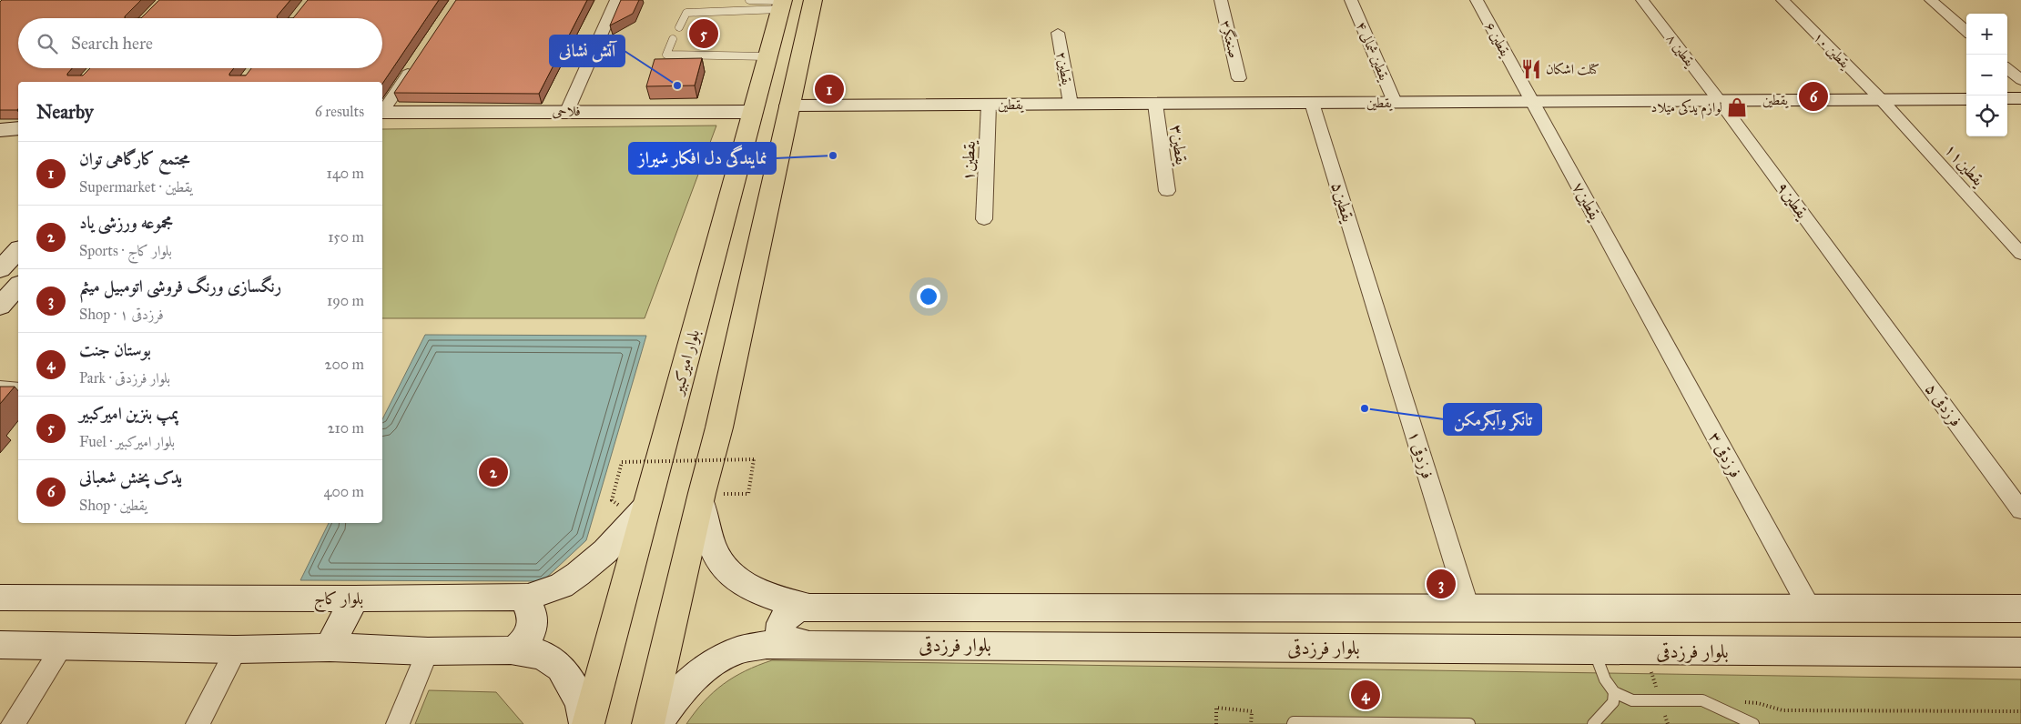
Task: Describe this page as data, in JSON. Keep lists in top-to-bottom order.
{
  "streets": {
    "main road": ["بلوار امیرکبیر"],
    "street": [
      "صنعتگر۳",
      "یقطین ۶",
      "یقطین ۸",
      "یقطین ۱۰",
      "یقطین شمالی ۴",
      "یقطین۲",
      "یقطین",
      "فلاحی",
      "یقطین۳",
      "یقطین۱",
      "یقطین۱۱",
      "یقطین۹",
      "یقطین۷",
      "یقطین۵",
      "فرزدقی ۵",
      "فرزدقی ۱",
      "فرزدقی ۳",
      "بلوار کاج",
      "بلوار فرزدقی"
    ]
  },
  "crossings": [
    ["یقطین ۶", "یقطین"],
    ["یقطین ۶", "یقطین۷"],
    ["یقطین ۸", "یقطین"],
    ["یقطین ۸", "یقطین۹"],
    ["یقطین ۱۰", "یقطین"],
    ["یقطین ۱۰", "یقطین۱۱"],
    ["یقطین شمالی ۴", "یقطین"],
    ["یقطین۲", "یقطین"],
    ["یقطین", "یقطین۳"],
    ["یقطین", "یقطین۱"],
    ["یقطین", "یقطین۱۱"],
    ["یقطین", "یقطین۹"],
    ["یقطین", "یقطین۷"],
    ["یقطین", "یقطین۵"],
    ["فلاحی", "بلوار امیرکبیر"],
    ["یقطین۹", "فرزدقی ۵"],
    ["یقطین۷", "فرزدقی ۳"],
    ["یقطین۵", "فرزدقی ۱"],
    ["بلوار امیرکبیر", "بلوار کاج"]
  ],
  "places": {
    "restaurant": ["کتلت اشکان"],
    "other": ["آتش نشانی", "نمایندگی دل افکار شیراز", "تانکر وآبگرمکن"],
    "shop": ["لوازم یدکی میلاد"]
  },
  "page": {
    "map_buttons": ["+", "−"],
    "pins": [
      "5",
      "1",
      "6",
      "2",
      "3",
      "4"
    ],
    "search": "Search here",
    "heading": ["Nearby", "6 results"],
    "list": [
      {
        "mark": "1",
        "name": "مجتمع کارگاهی توان",
        "note": "Supermarket · یقطین",
        "value": "140 m"
      },
      {
        "mark": "2",
        "name": "مجموعه ورزشی یاد",
        "note": "Sports · بلوار کاج",
        "value": "150 m"
      },
      {
        "mark": "3",
        "name": "رنگسازی ورنگ فروشی اتومبیل میثم",
        "note": "Shop · فرزدقی ۱",
        "value": "190 m"
      },
      {
        "mark": "4",
        "name": "بوستان جنت",
        "note": "Park · بلوار فرزدقی",
        "value": "200 m"
      },
      {
        "mark": "5",
        "name": "پمپ بنزین امیرکبیر",
        "note": "Fuel · بلوار امیرکبیر",
        "value": "210 m"
      },
      {
        "mark": "6",
        "name": "یدک پخش شعبانی",
        "note": "Shop · یقطین",
        "value": "400 m"
      }
    ]
  }
}
